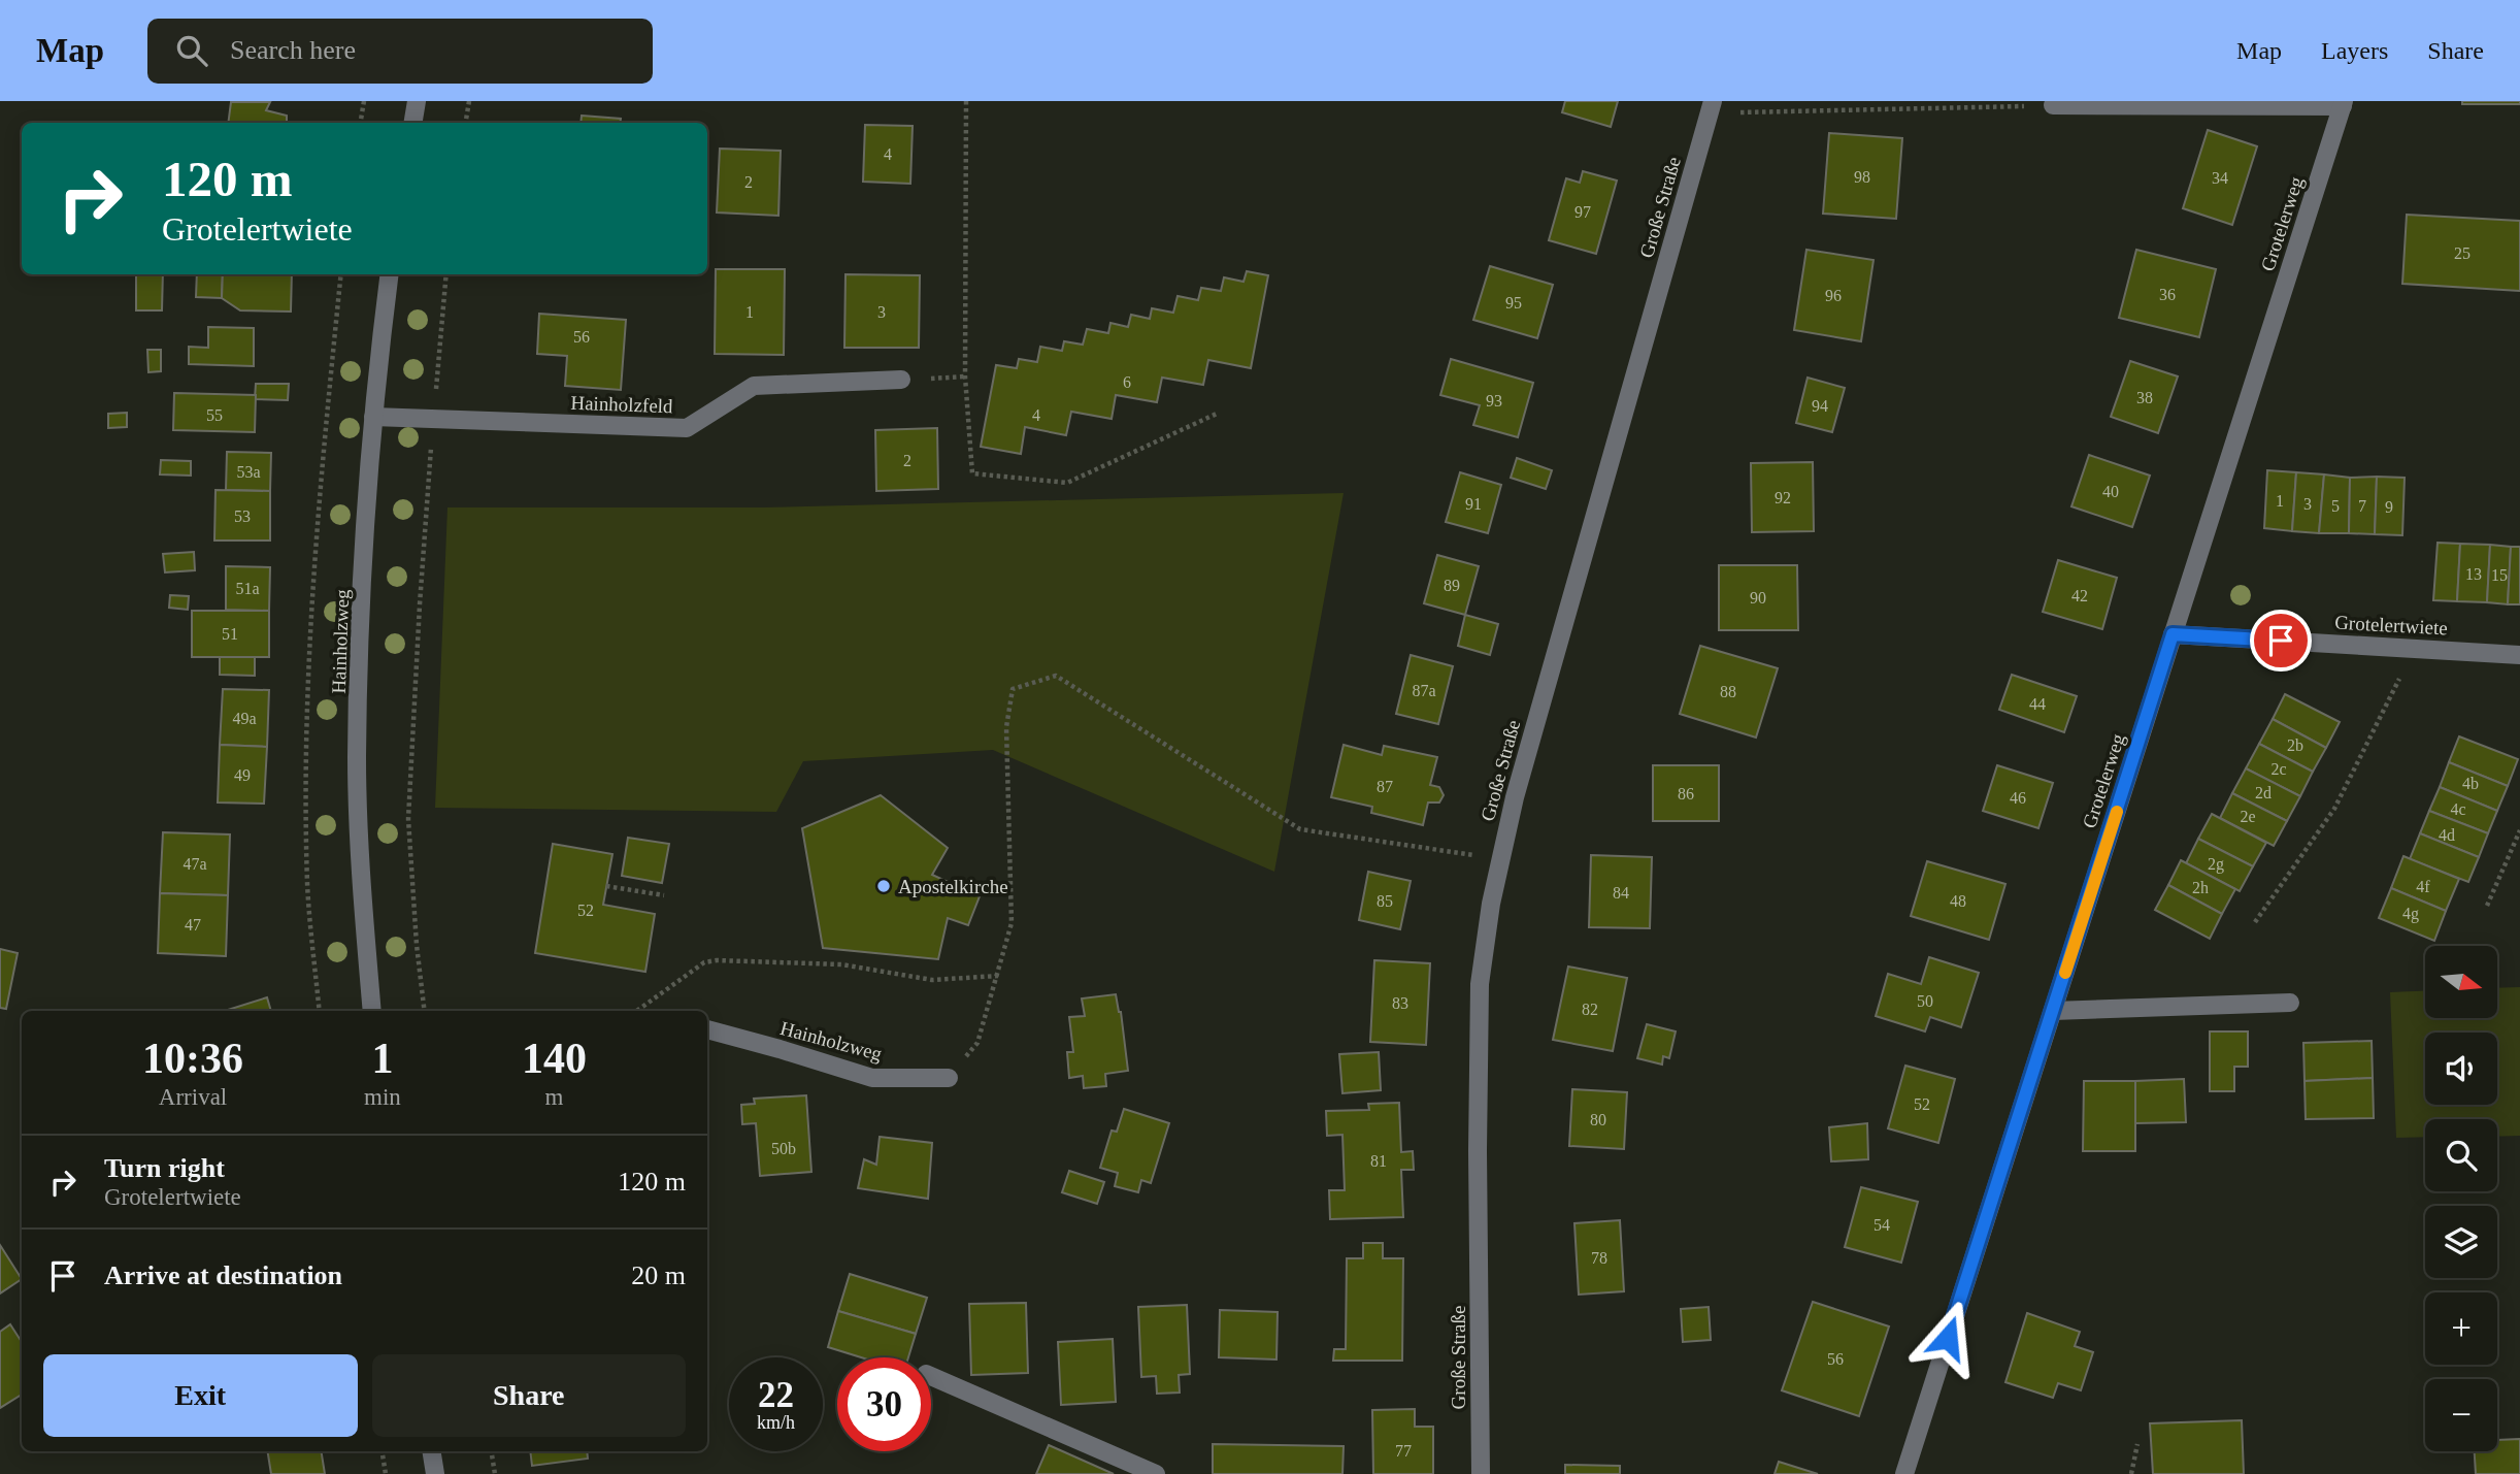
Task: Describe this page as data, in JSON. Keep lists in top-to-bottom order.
{
  "streets": {
    "street": [
      "Große Straße",
      "Grotelerweg",
      "Hainholzfeld",
      "Grotelertwiete",
      "Hainholzweg"
    ]
  },
  "crossings": [
    ["Grotelerweg", "Grotelertwiete"],
    ["Hainholzfeld", "Hainholzweg"]
  ],
  "places": ["Apostelkirche"],
  "house_numbers": [
    "4",
    "98",
    "34",
    "2",
    "97",
    "25",
    "36",
    "96",
    "95",
    "1",
    "3",
    "56",
    "6",
    "38",
    "93",
    "94",
    "55",
    "4",
    "2",
    "53a",
    "40",
    "92",
    "1",
    "91",
    "3",
    "5",
    "7",
    "9",
    "53",
    "13",
    "15",
    "89",
    "51a",
    "42",
    "90",
    "51",
    "87a",
    "88",
    "44",
    "49a",
    "2b",
    "2c",
    "49",
    "4b",
    "87",
    "2d",
    "86",
    "46",
    "4c",
    "2e",
    "4d",
    "47a",
    "2g",
    "4f",
    "2h",
    "84",
    "85",
    "48",
    "52",
    "4g",
    "47",
    "50",
    "83",
    "82",
    "52",
    "80",
    "50b",
    "81",
    "54",
    "78",
    "56",
    "77"
  ],
  "north": "right",
  "page": {
    "header": "Map",
    "search": "Search here",
    "nav": ["Map", "Layers", "Share"],
    "turn": ["120 m", "Grotelertwiete"],
    "map_buttons": ["+", "−"],
    "eta": [
      "10:36",
      "Arrival",
      "1",
      "min",
      "140",
      "m"
    ],
    "list": [
      {
        "name": "Turn right",
        "note": "Grotelertwiete",
        "value": "120 m"
      },
      {
        "name": "Arrive at destination",
        "value": "20 m"
      }
    ],
    "buttons": ["Exit", "Share"],
    "speed": "22 km/h",
    "limit": "30"
  }
}
